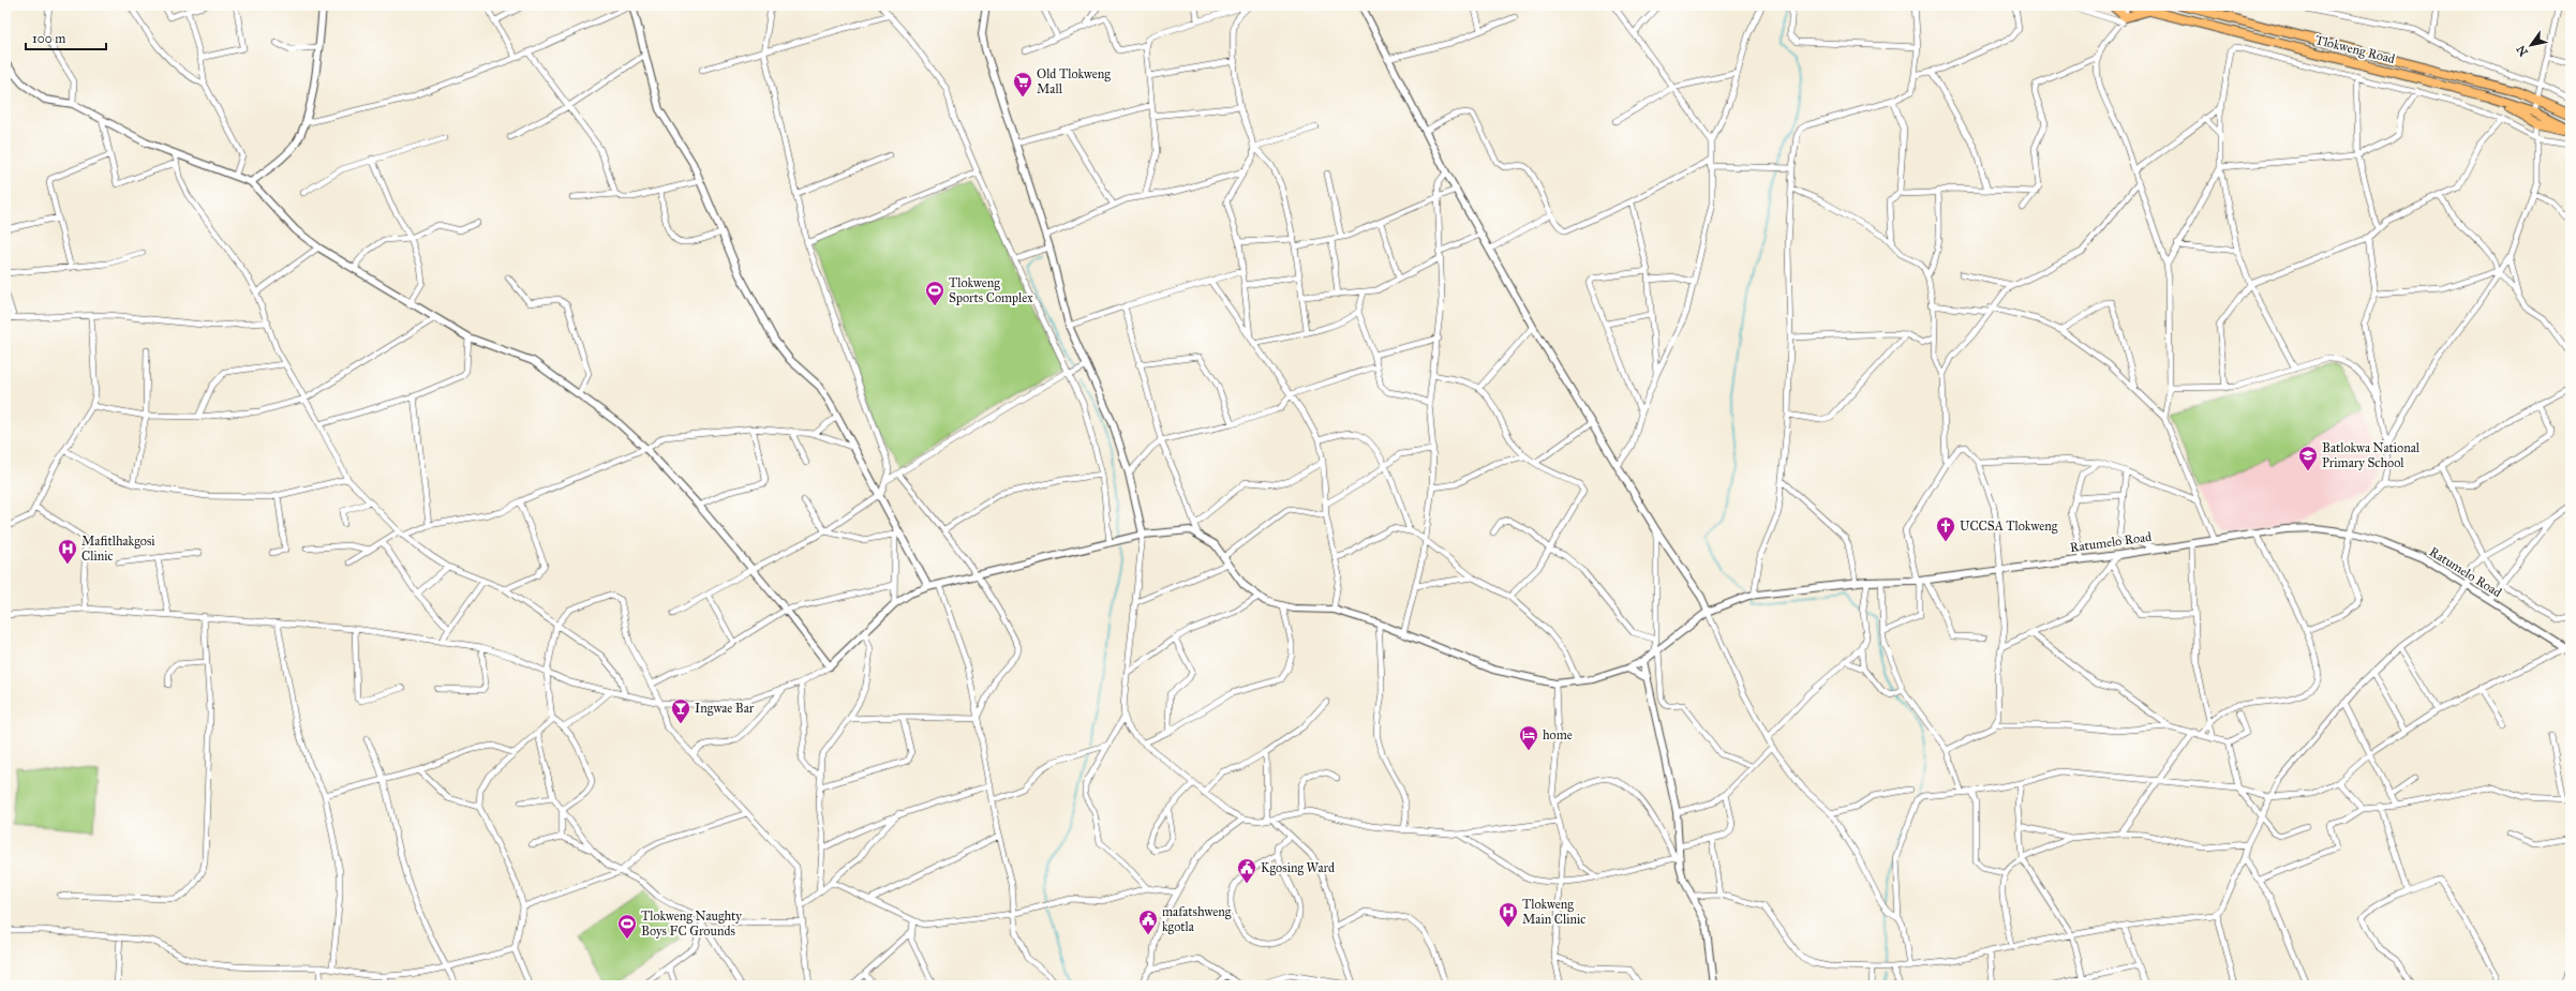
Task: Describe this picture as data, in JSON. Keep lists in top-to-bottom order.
{
  "streets": {
    "main road": ["Tlokweng Road"],
    "street": ["Ratumelo Road"]
  },
  "places": {
    "supermarket": ["Old Tlokweng Mall"],
    "sports": ["Tlokweng Sports Complex", "Tlokweng Naughty Boys FC Grounds"],
    "school or university": ["Batlokwa National Primary School"],
    "church": ["UCCSA Tlokweng"],
    "hospital": ["Mafitlhakgosi Clinic", "Tlokweng Main Clinic"],
    "bar": ["Ingwae Bar"],
    "hotel": ["home"],
    "public building": ["Kgosing Ward", "mafatshweng kgotla"]
  },
  "scale_bar": "100 m",
  "north": "bottom left"
}
